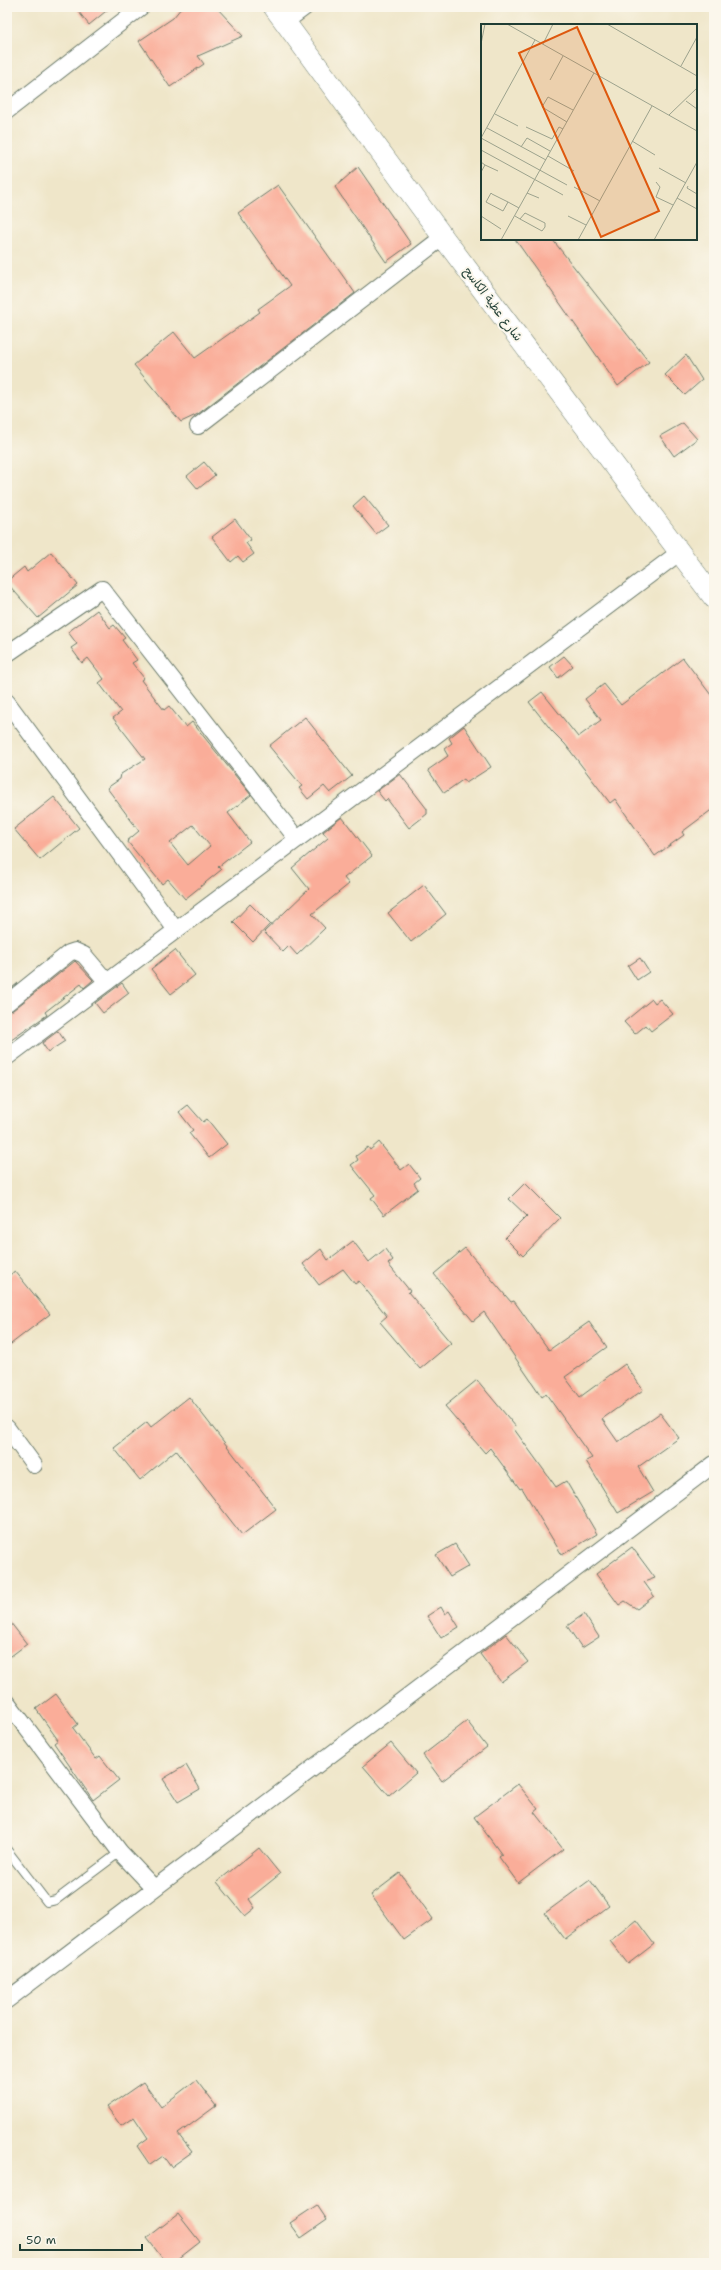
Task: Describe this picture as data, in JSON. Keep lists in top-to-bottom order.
{
  "streets": {
    "street": ["شارع عطية الكاسح"]
  },
  "scale_bar": "50 m"
}
